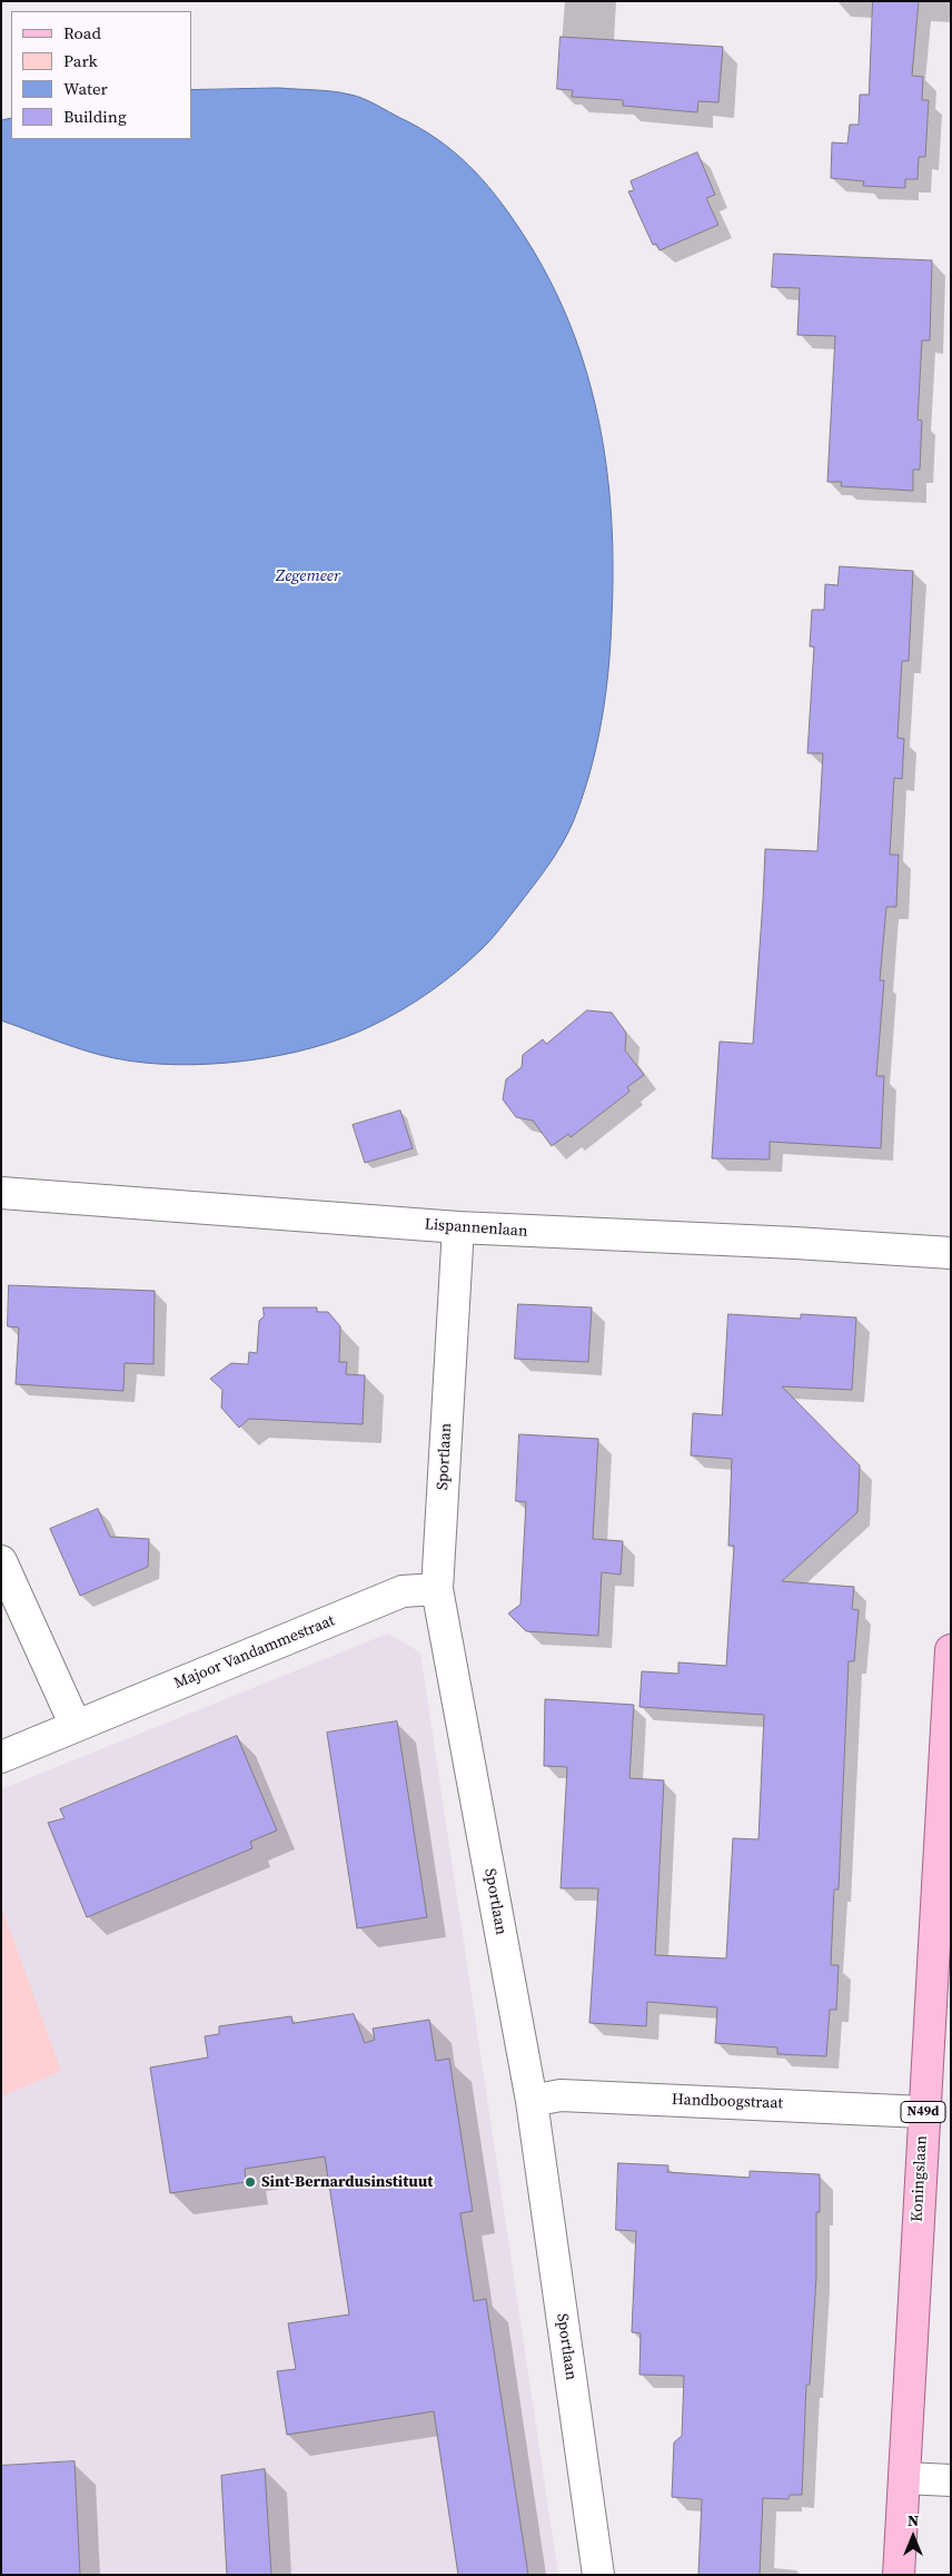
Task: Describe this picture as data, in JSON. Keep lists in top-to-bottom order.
{
  "streets": {
    "main road": ["N49d", "Koningslaan"],
    "street": [
      "Lispannenlaan",
      "Sportlaan",
      "Majoor Vandammestraat",
      "Handboogstraat"
    ]
  },
  "crossings": [
    ["Lispannenlaan", "Sportlaan"],
    ["Sportlaan", "Majoor Vandammestraat"],
    ["Sportlaan", "Handboogstraat"],
    ["Handboogstraat", "Koningslaan"]
  ],
  "water": ["Zegemeer"],
  "places": ["Sint-Bernardusinstituut"],
  "legend": [
    "Road",
    "Park",
    "Water",
    "Building"
  ],
  "north": "top"
}
